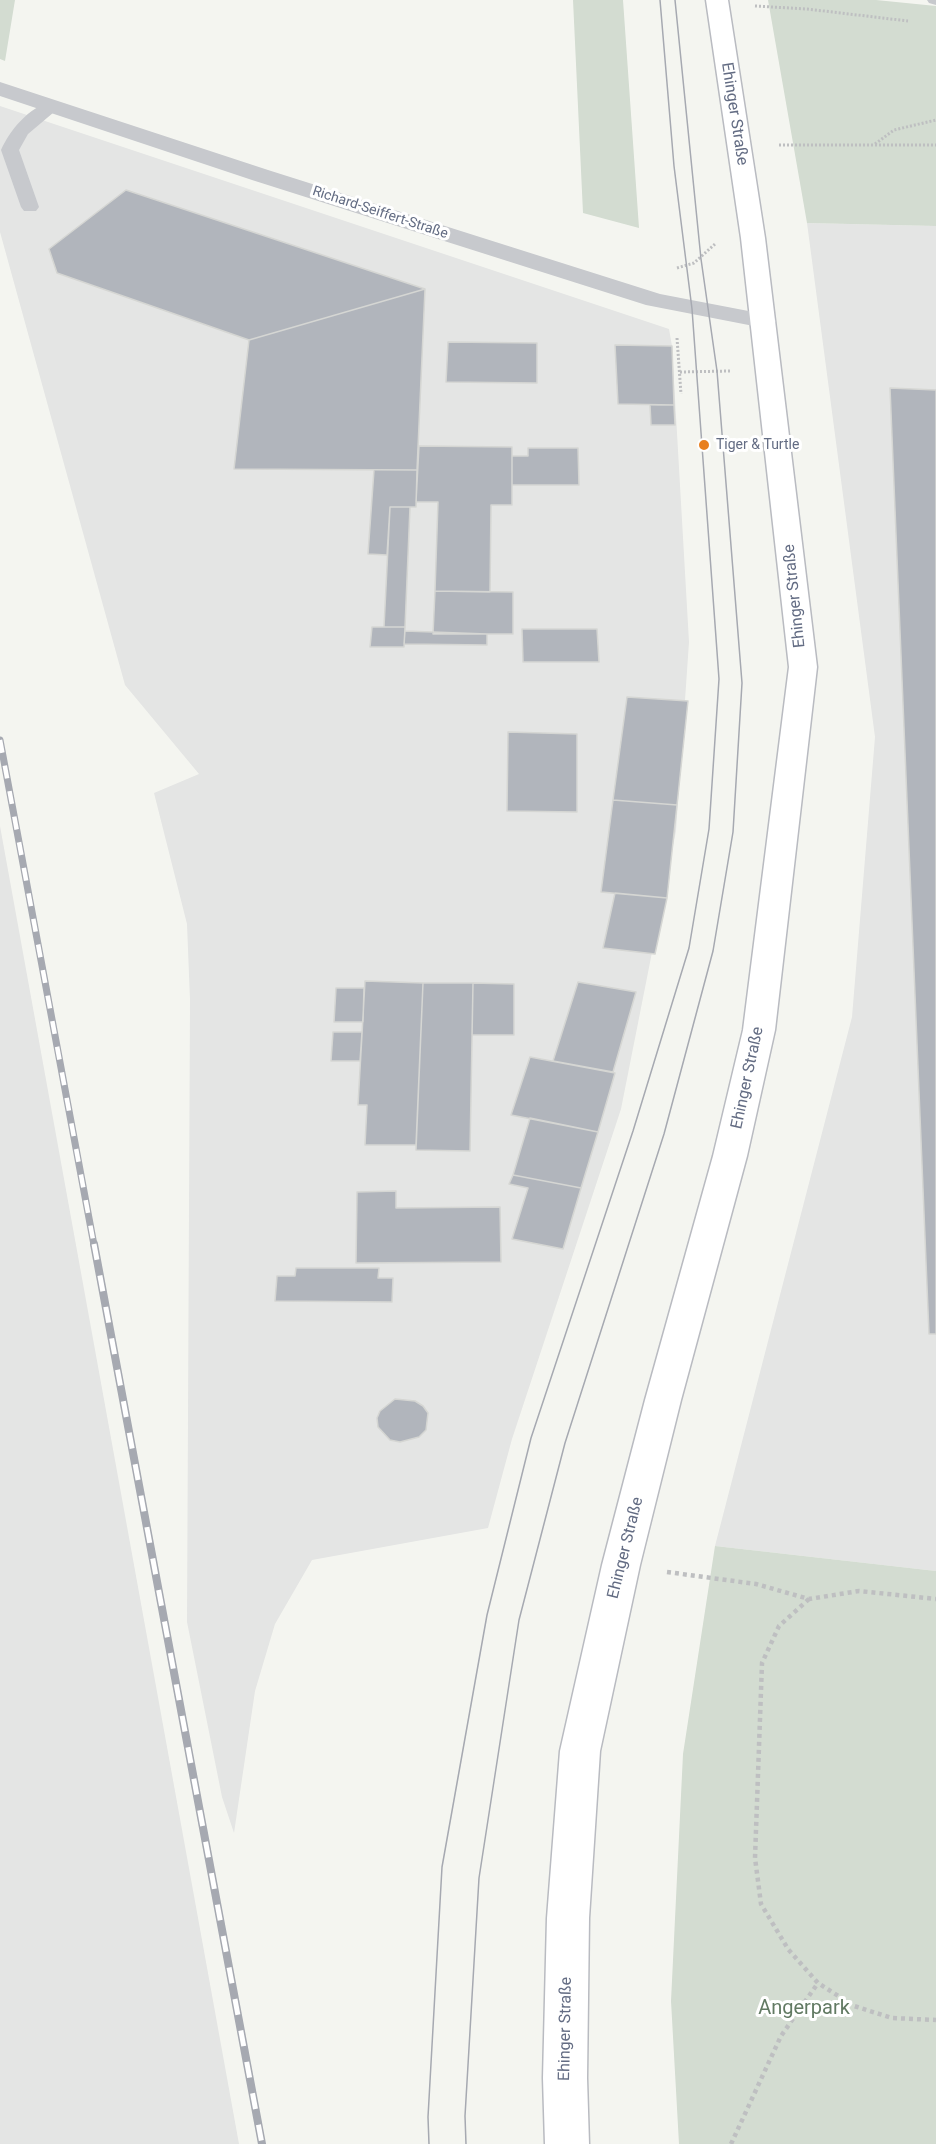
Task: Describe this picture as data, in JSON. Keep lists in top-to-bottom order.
{
  "streets": {
    "street": ["Ehinger Straße", "Richard-Seiffert-Straße"]
  },
  "crossings": [
    ["Ehinger Straße", "Richard-Seiffert-Straße"]
  ],
  "parks": ["Angerpark"],
  "places": ["Tiger & Turtle"]
}
